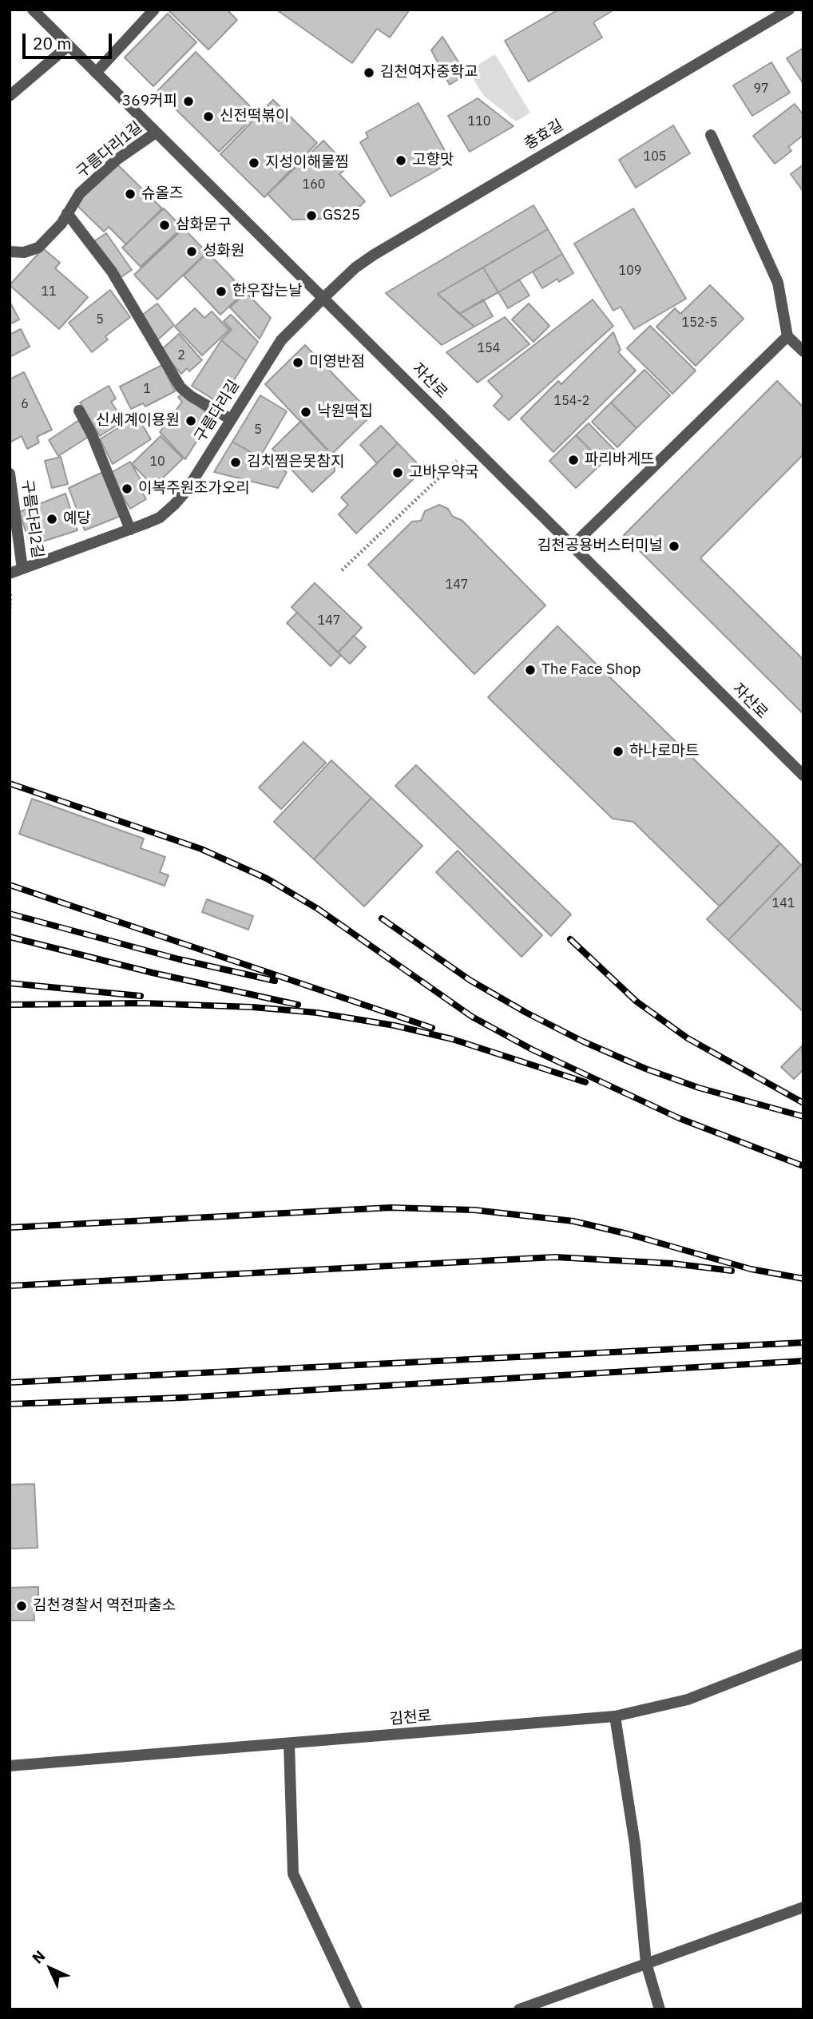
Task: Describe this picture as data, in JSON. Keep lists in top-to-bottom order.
{
  "streets": {
    "street": [
      "충효길",
      "구름다리1길",
      "자산로",
      "구름다리길",
      "구름다리2길",
      "김천로"
    ]
  },
  "crossings": [
    ["충효길", "자산로"],
    ["충효길", "구름다리길"],
    ["구름다리1길", "자산로"],
    ["자산로", "구름다리길"],
    ["구름다리길", "구름다리2길"]
  ],
  "places": [
    "김천여자중학교",
    "369커피",
    "신전떡볶이",
    "고향맛",
    "지성이해물찜",
    "슈올즈",
    "GS25",
    "삼화문구",
    "성화원",
    "한우잡는날",
    "미영반점",
    "낙원떡집",
    "신세계이용원",
    "파리바게뜨",
    "김치찜은못참지",
    "고바우약국",
    "이복주원조가오리",
    "예당",
    "김천공용버스터미널",
    "The Face Shop",
    "하나로마트",
    "김천경찰서 역전파출소"
  ],
  "house_numbers": [
    "97",
    "110",
    "105",
    "160",
    "109",
    "11",
    "5",
    "152-5",
    "154",
    "2",
    "1",
    "154-2",
    "6",
    "5",
    "10",
    "147",
    "147",
    "141"
  ],
  "scale_bar": "20 m",
  "north": "top left"
}
